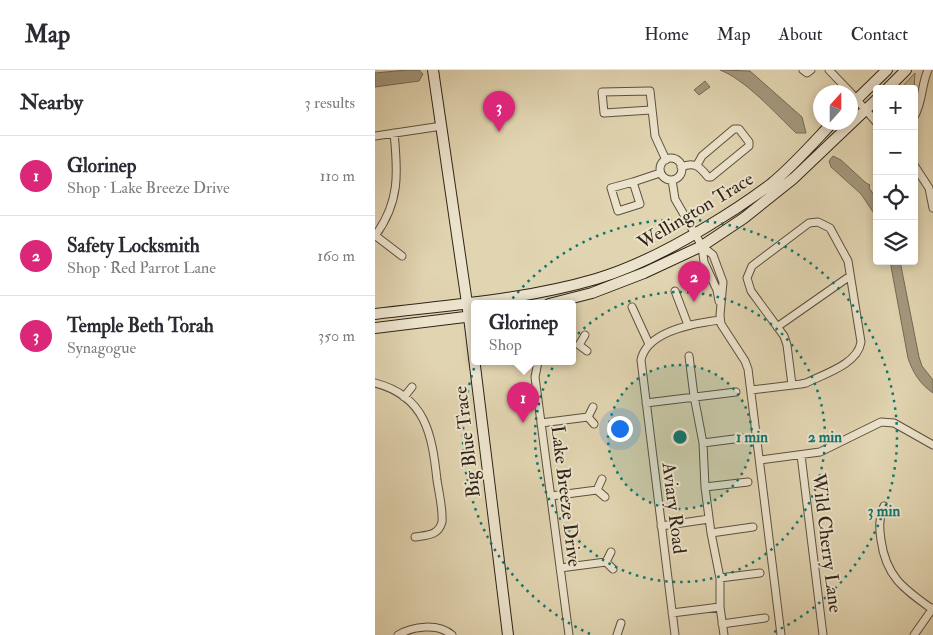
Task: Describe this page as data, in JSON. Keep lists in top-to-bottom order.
{
  "streets": {
    "street": [
      "Wellington Trace",
      "Big Blue Trace",
      "Lake Breeze Drive",
      "Aviary Road",
      "Wild Cherry Lane"
    ]
  },
  "crossings": [
    ["Wellington Trace", "Big Blue Trace"]
  ],
  "north": "top",
  "page": {
    "header": "Map",
    "nav": [
      "Home",
      "Map",
      "About",
      "Contact"
    ],
    "heading": ["Nearby", "3 results"],
    "map_buttons": ["+", "−"],
    "pins": ["3", "2", "1"],
    "list": [
      {
        "mark": "1",
        "name": "Glorinep",
        "note": "Shop · Lake Breeze Drive",
        "value": "110 m"
      },
      {
        "mark": "2",
        "name": "Safety Locksmith",
        "note": "Shop · Red Parrot Lane",
        "value": "160 m"
      },
      {
        "mark": "3",
        "name": "Temple Beth Torah",
        "note": "Synagogue",
        "value": "350 m"
      }
    ],
    "popup": ["Glorinep", "Shop"]
  },
  "rings": ["1 min", "2 min", "3 min"]
}
